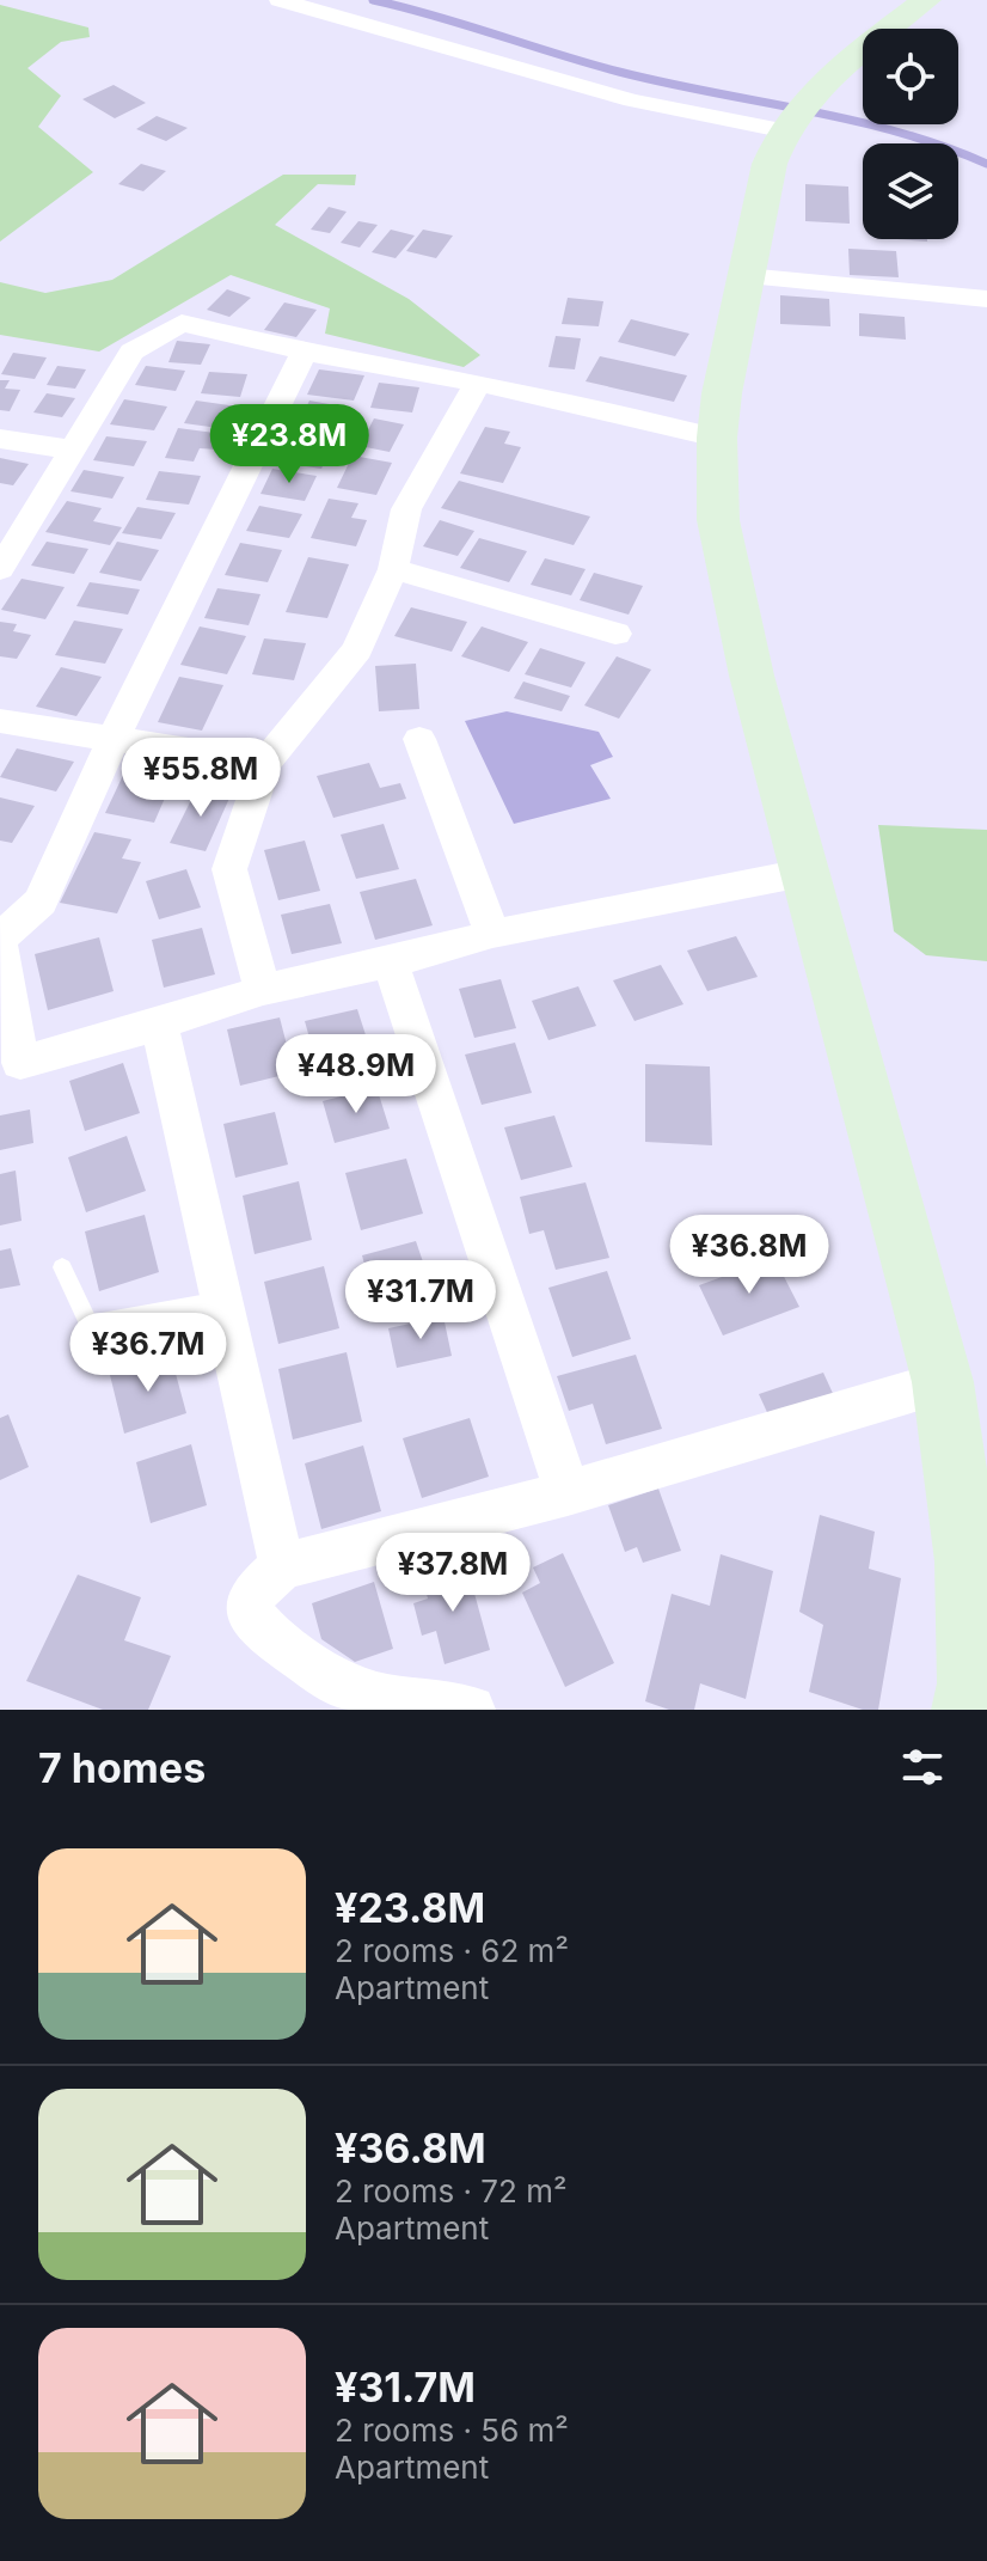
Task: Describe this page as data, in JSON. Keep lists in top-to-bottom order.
{
  "page": {
    "price": [
      "¥23.8M",
      "¥55.8M",
      "¥48.9M",
      "¥36.8M",
      "¥31.7M",
      "¥36.7M",
      "¥37.8M"
    ],
    "heading": "7 homes",
    "list": [
      {
        "name": "¥23.8M",
        "note": "2 rooms · 62 m² · Apartment"
      },
      {
        "name": "¥36.8M",
        "note": "2 rooms · 72 m² · Apartment"
      },
      {
        "name": "¥31.7M",
        "note": "2 rooms · 56 m² · Apartment"
      }
    ]
  }
}
